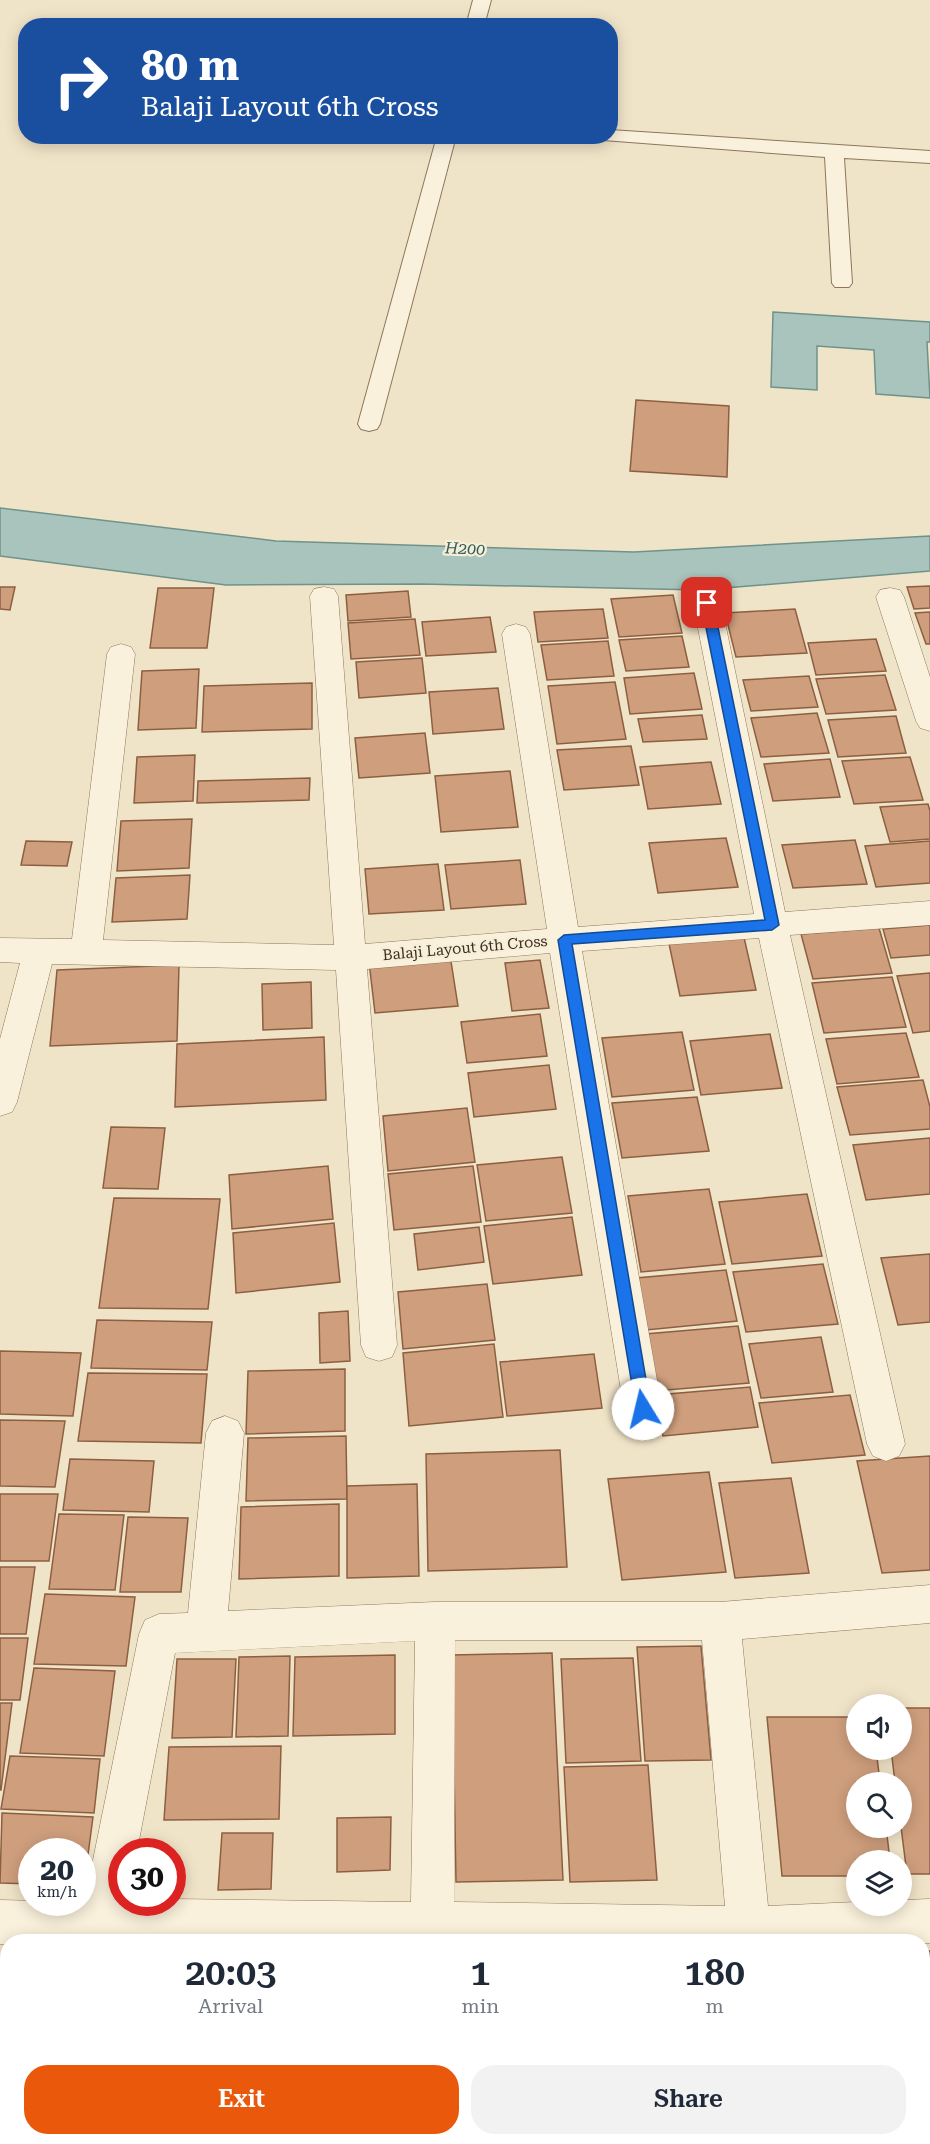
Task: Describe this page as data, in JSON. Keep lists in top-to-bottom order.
{
  "streets": {
    "street": ["Balaji Layout 6th Cross"]
  },
  "water": ["H200"],
  "page": {
    "turn": ["80 m", "Balaji Layout 6th Cross"],
    "speed": "20 km/h",
    "limit": "30",
    "eta": [
      "20:03",
      "Arrival",
      "1",
      "min",
      "180",
      "m"
    ],
    "buttons": ["Exit", "Share"]
  }
}
